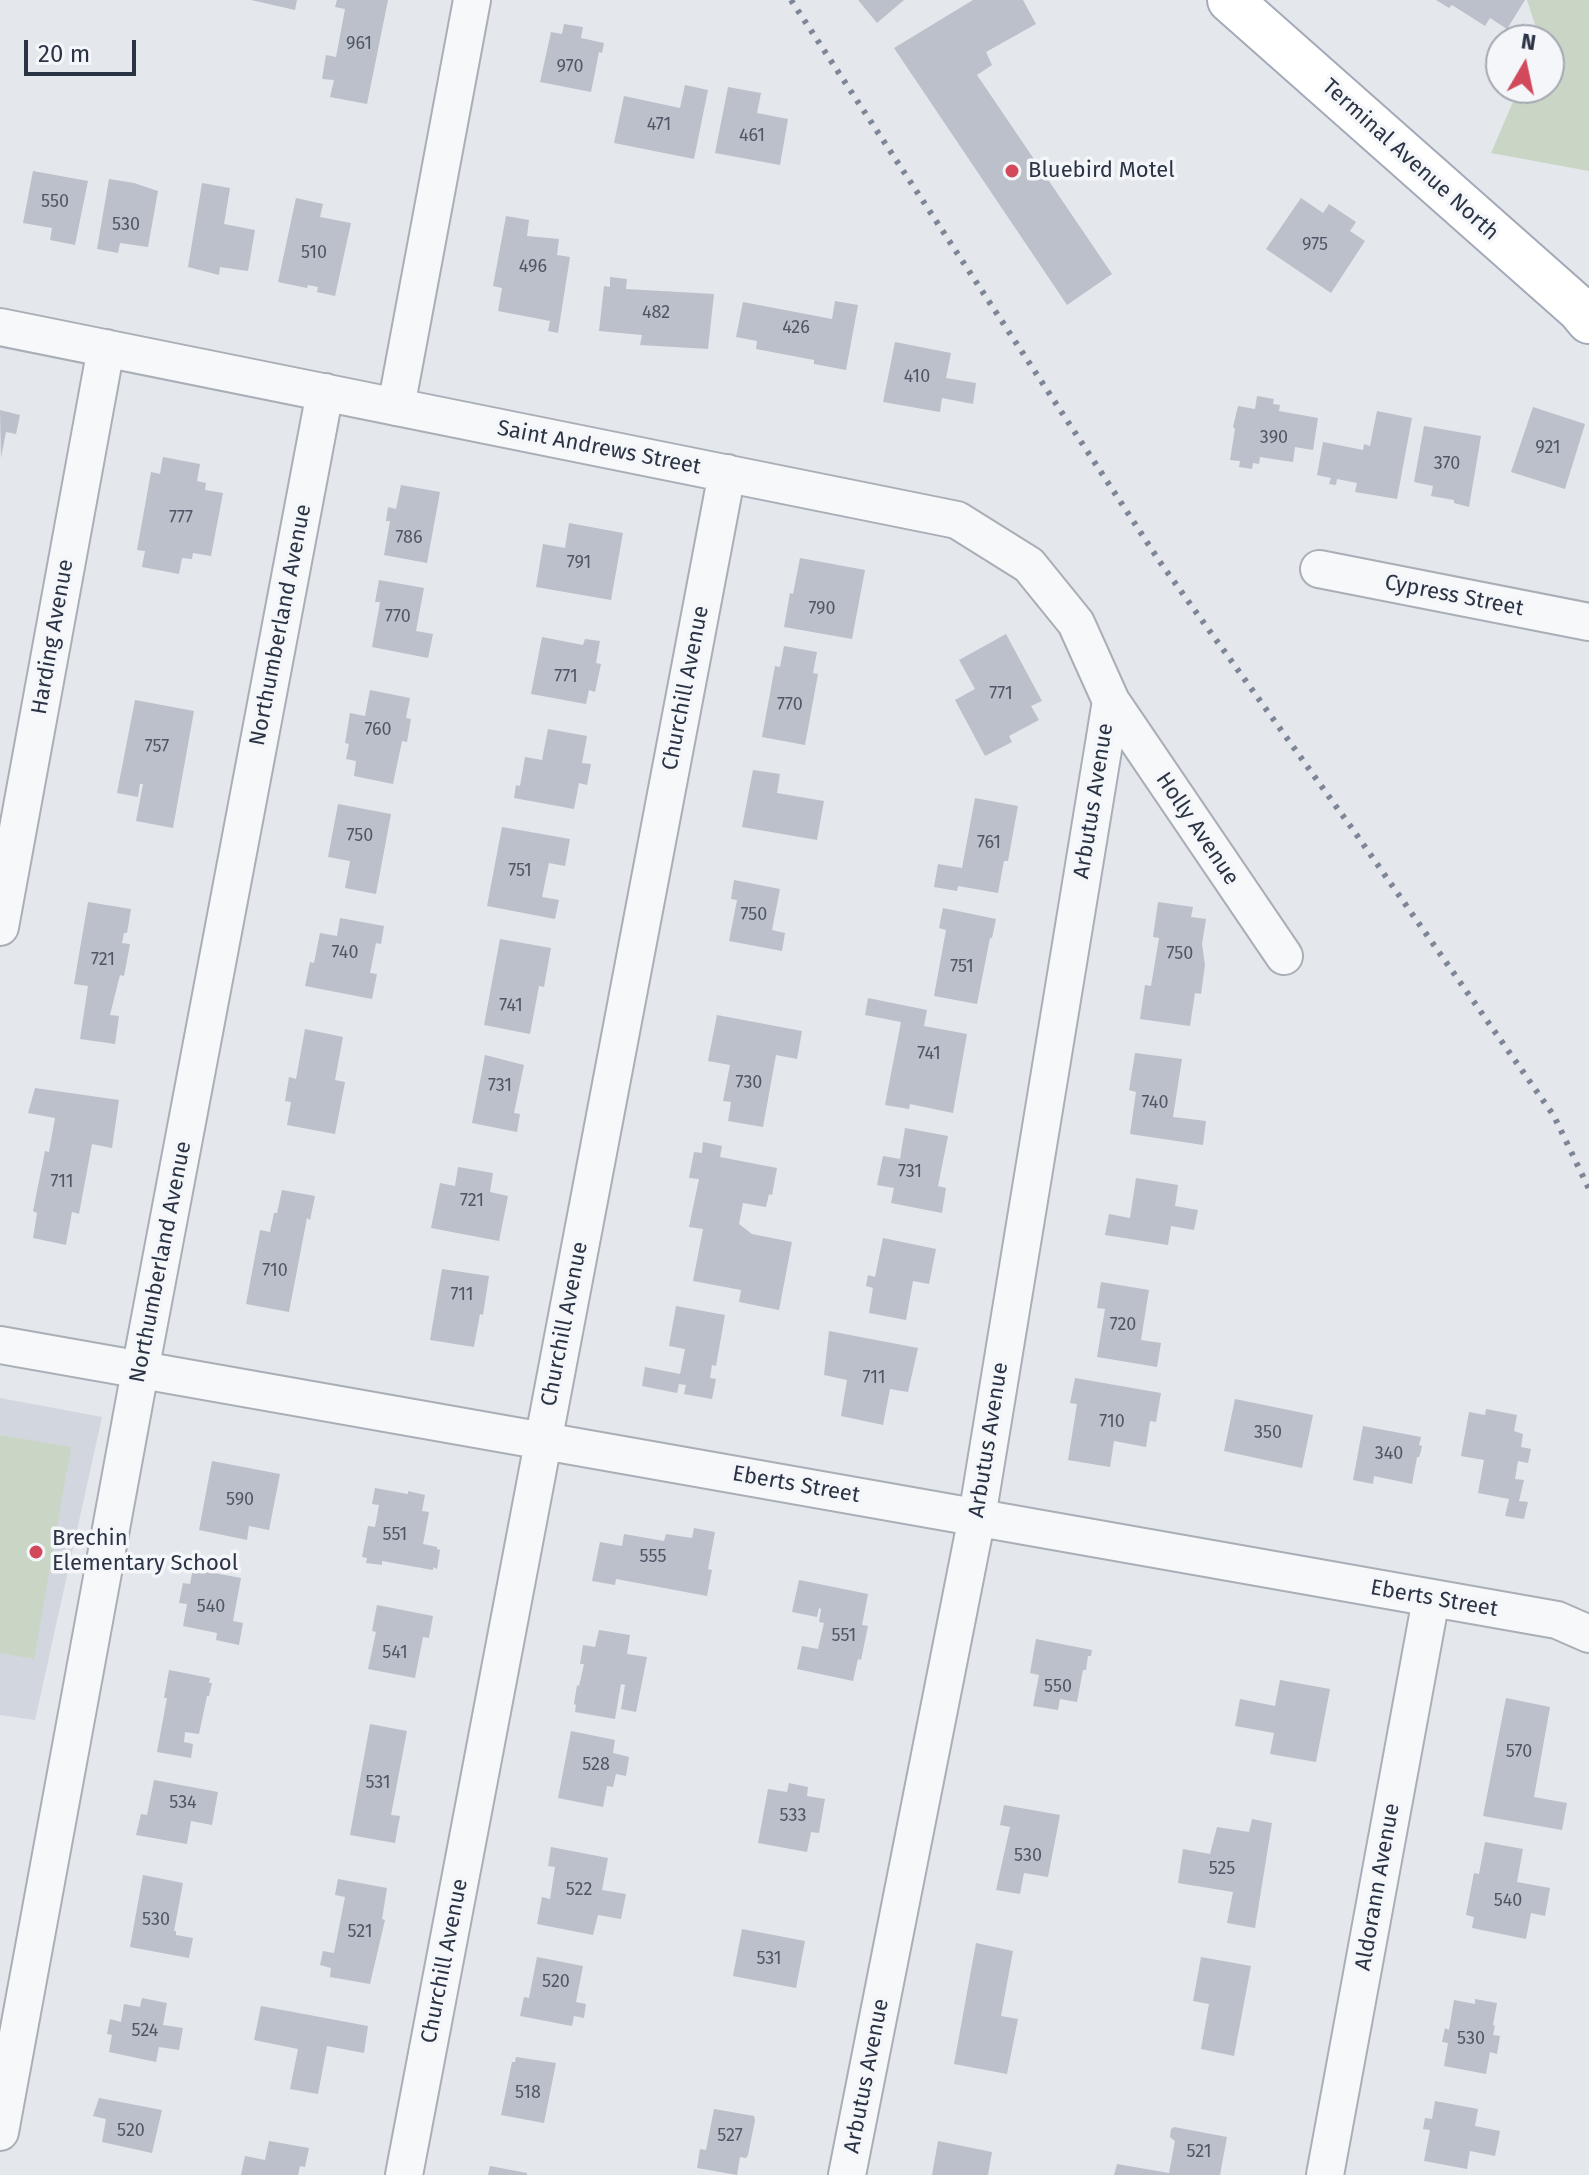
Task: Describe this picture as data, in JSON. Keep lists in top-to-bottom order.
{
  "streets": {
    "main road": ["Terminal Avenue North"],
    "street": [
      "Saint Andrews Street",
      "Cypress Street",
      "Northumberland Avenue",
      "Harding Avenue",
      "Churchill Avenue",
      "Arbutus Avenue",
      "Holly Avenue",
      "Eberts Street",
      "Aldorann Avenue"
    ]
  },
  "crossings": [
    ["Saint Andrews Street", "Northumberland Avenue"],
    ["Saint Andrews Street", "Harding Avenue"],
    ["Saint Andrews Street", "Churchill Avenue"],
    ["Saint Andrews Street", "Arbutus Avenue"],
    ["Saint Andrews Street", "Holly Avenue"],
    ["Northumberland Avenue", "Eberts Street"],
    ["Churchill Avenue", "Eberts Street"],
    ["Arbutus Avenue", "Holly Avenue"],
    ["Arbutus Avenue", "Eberts Street"],
    ["Eberts Street", "Aldorann Avenue"]
  ],
  "places": ["Bluebird Motel", "Brechin Elementary School"],
  "house_numbers": [
    "961",
    "970",
    "471",
    "461",
    "550",
    "530",
    "975",
    "510",
    "496",
    "482",
    "426",
    "410",
    "390",
    "921",
    "370",
    "777",
    "786",
    "791",
    "790",
    "770",
    "771",
    "771",
    "770",
    "760",
    "757",
    "750",
    "761",
    "751",
    "750",
    "740",
    "750",
    "721",
    "751",
    "741",
    "741",
    "730",
    "731",
    "740",
    "731",
    "711",
    "721",
    "710",
    "711",
    "720",
    "711",
    "710",
    "350",
    "340",
    "590",
    "551",
    "555",
    "540",
    "551",
    "541",
    "550",
    "570",
    "528",
    "531",
    "534",
    "533",
    "530",
    "525",
    "522",
    "540",
    "530",
    "521",
    "531",
    "520",
    "524",
    "530",
    "518",
    "520",
    "527",
    "521"
  ],
  "scale_bar": "20 m",
  "north": "top"
}
